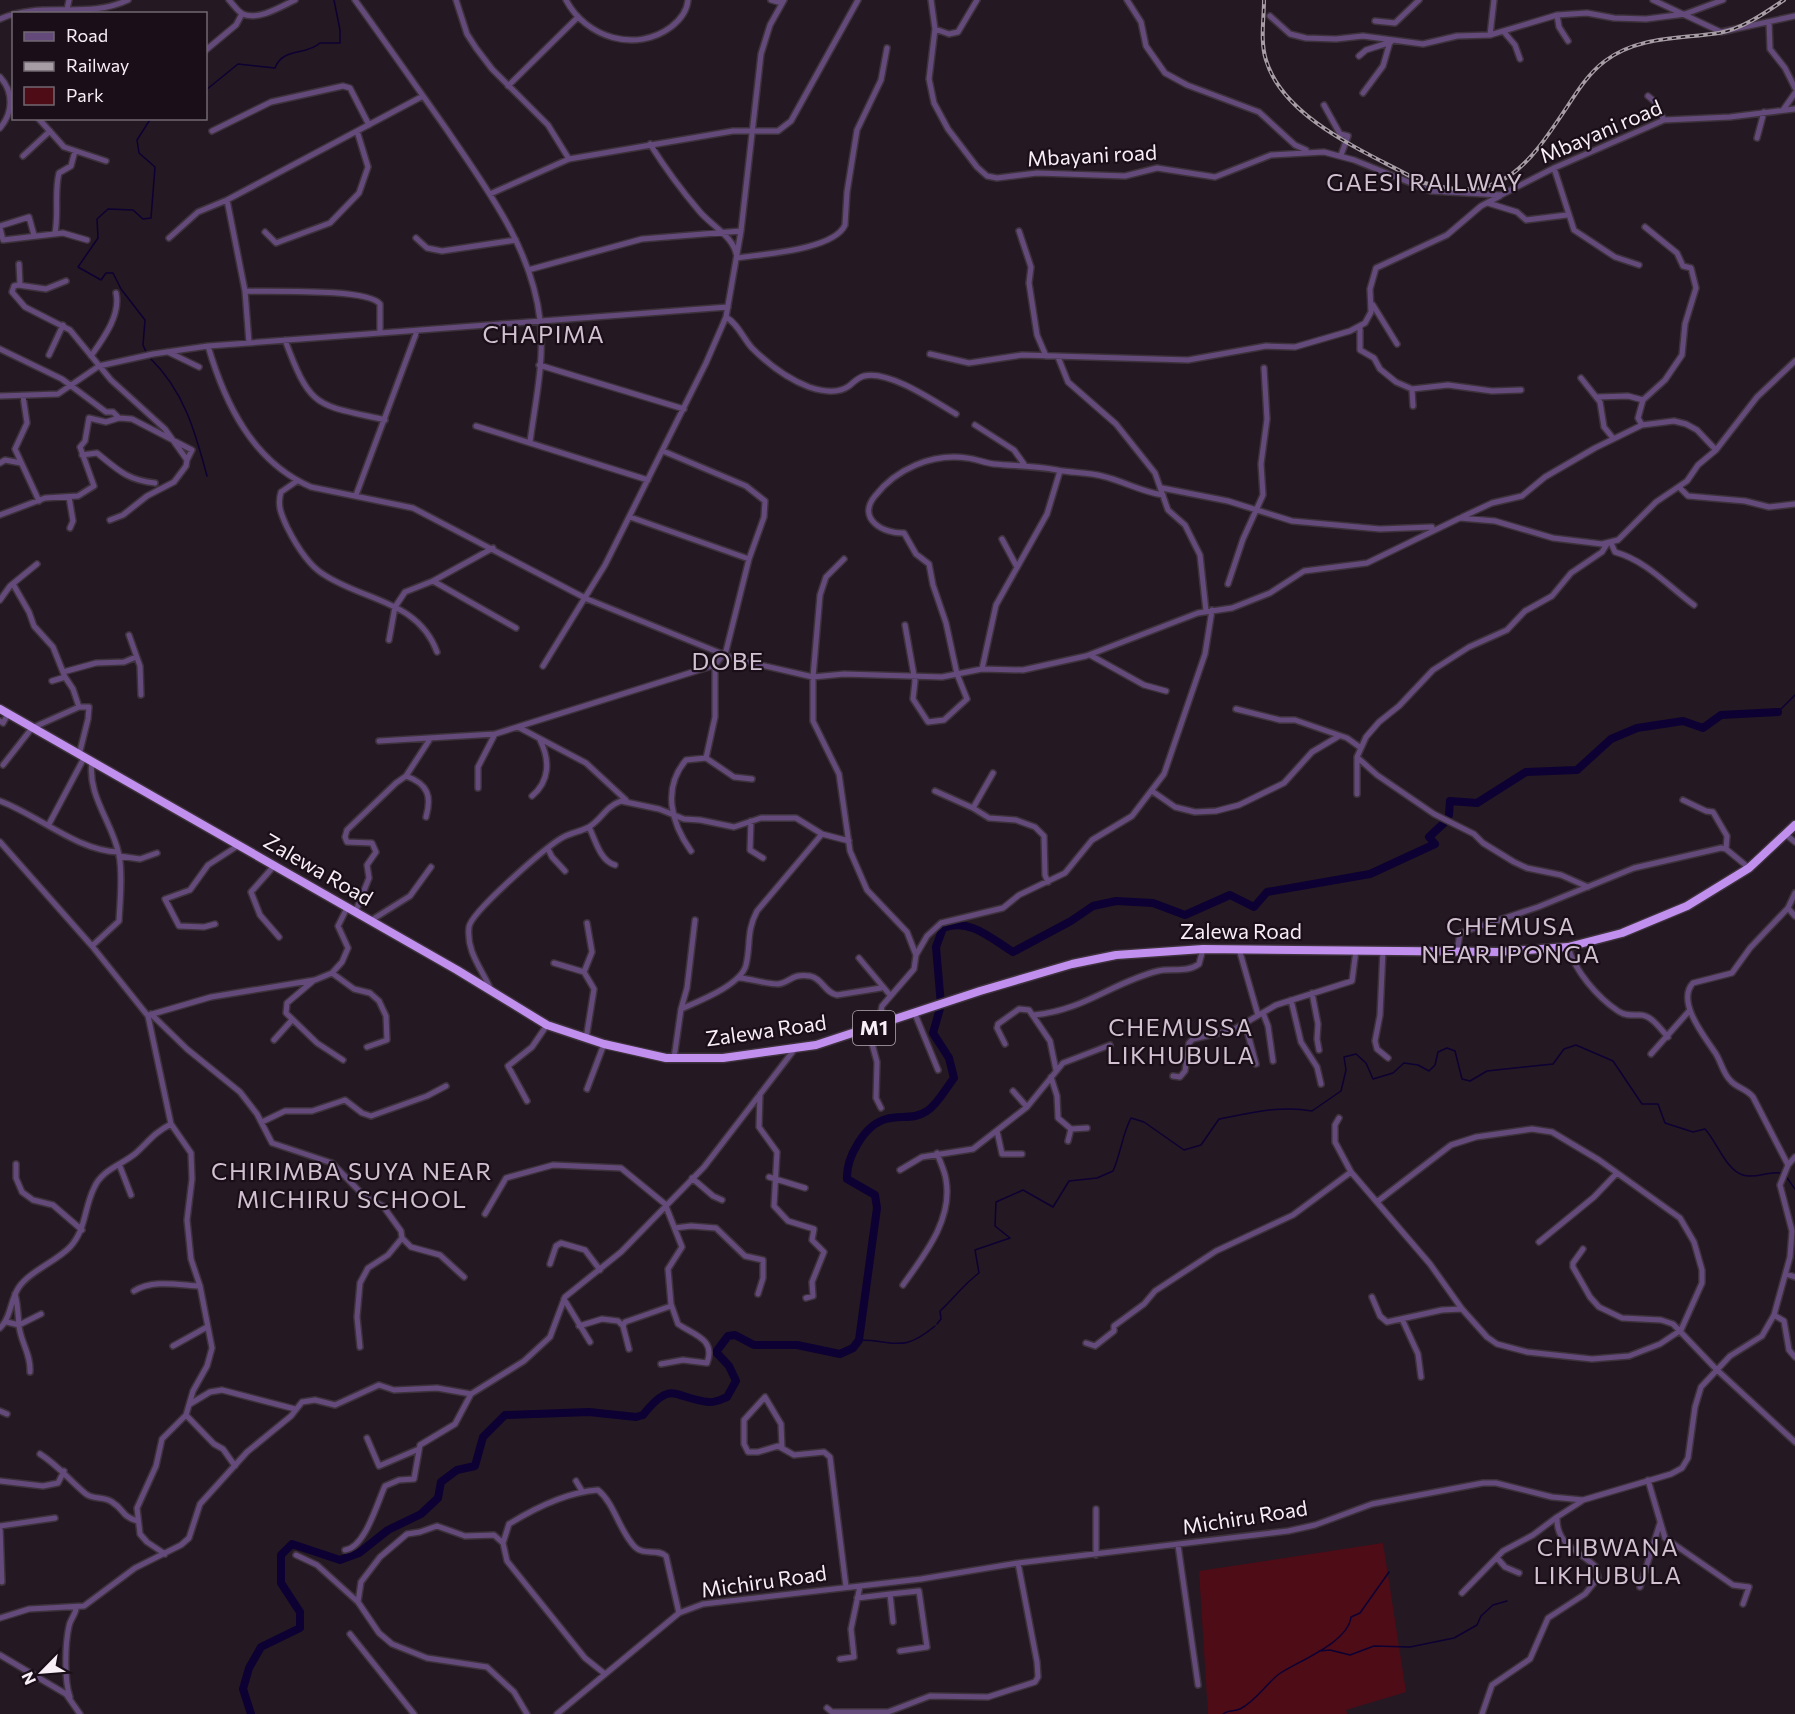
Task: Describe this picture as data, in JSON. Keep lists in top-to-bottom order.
{
  "streets": {
    "highway": ["Zalewa Road", "M1"],
    "street": ["Mbayani road", "Michiru Road"]
  },
  "districts": [
    "GAESI RAILWAY",
    "CHAPIMA",
    "DOBE",
    "CHEMUSA NEAR IPONGA",
    "CHEMUSSA LIKHUBULA",
    "CHIRIMBA SUYA NEAR MICHIRU SCHOOL",
    "CHIBWANA LIKHUBULA"
  ],
  "legend": ["Road", "Railway", "Park"],
  "north": "bottom left"
}
